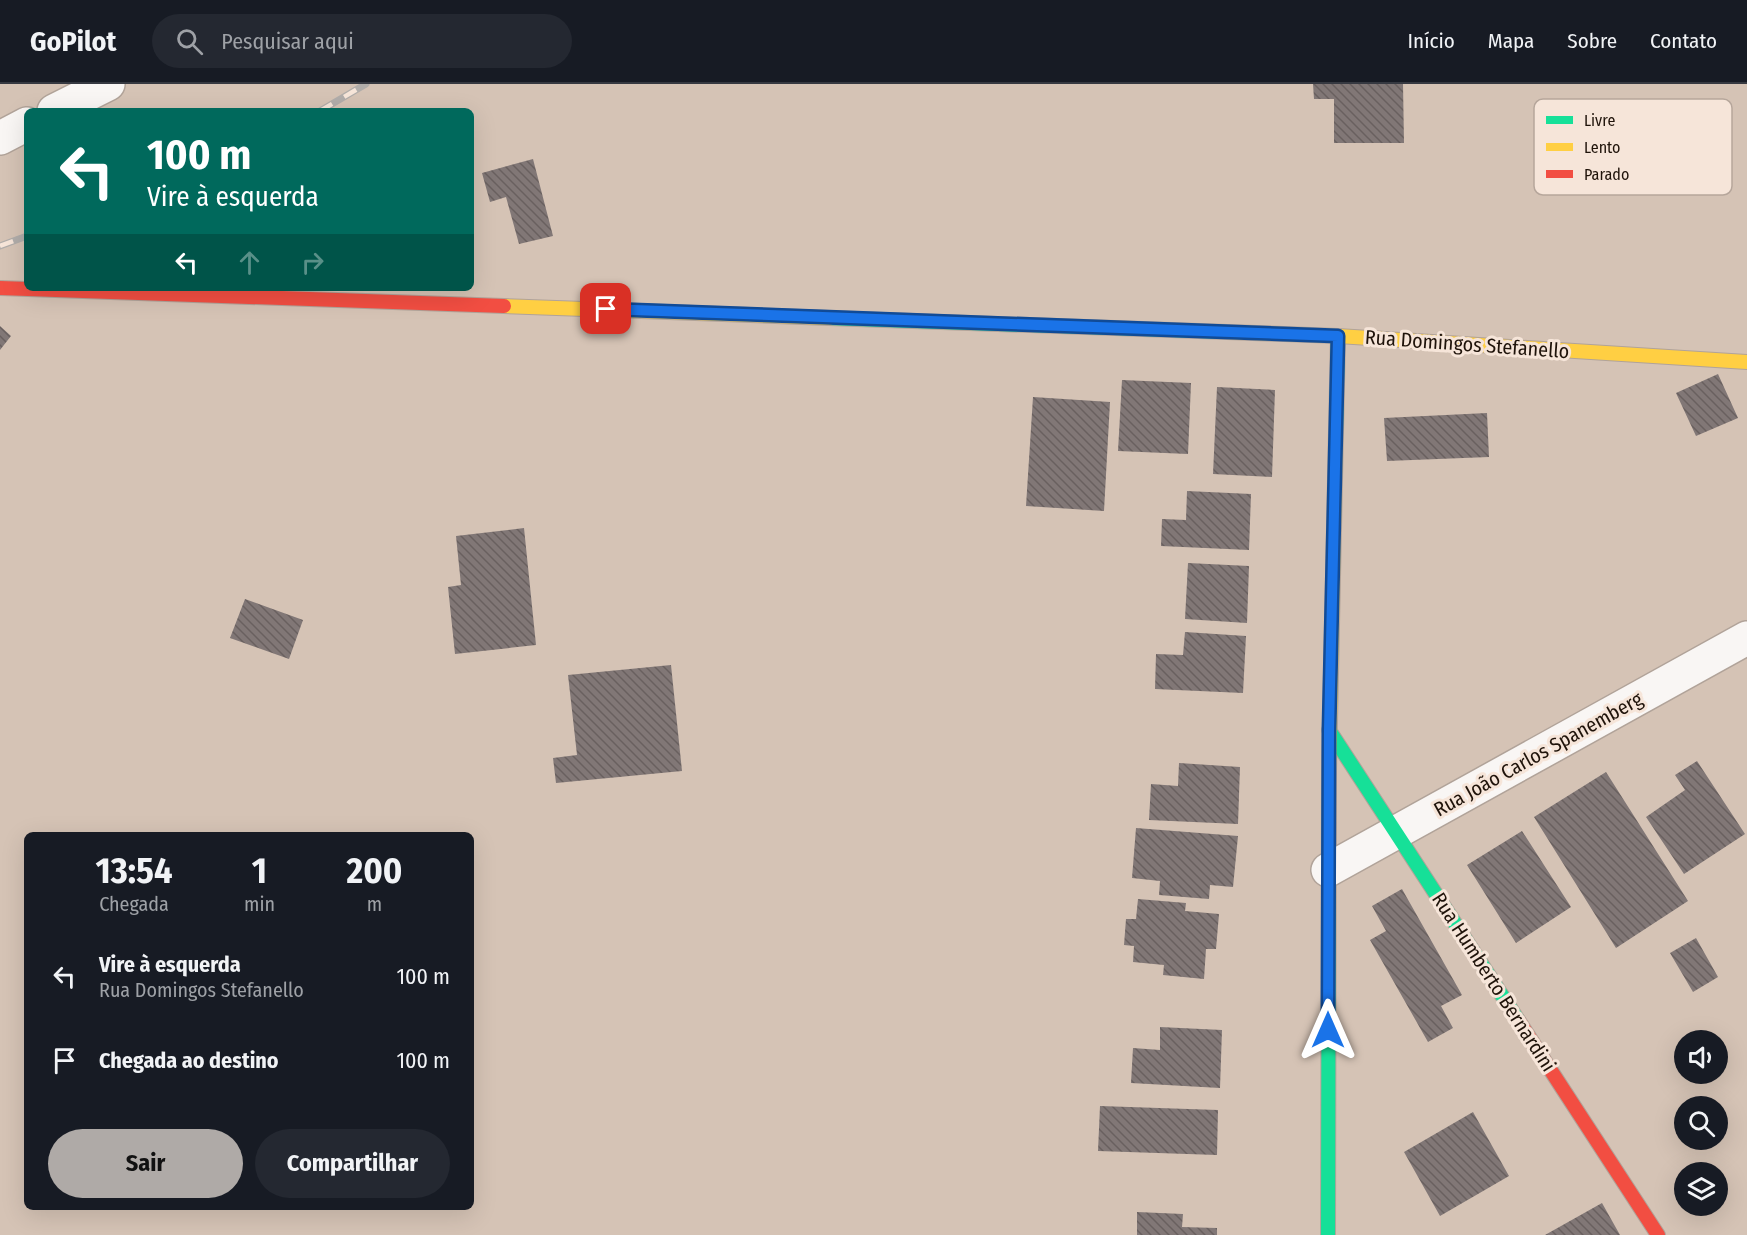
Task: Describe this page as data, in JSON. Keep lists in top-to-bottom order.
{
  "streets": {
    "street": ["Rua Domingos Stefanello", "Rua João Carlos Spanemberg", "Rua Humberto Bernardini"]
  },
  "crossings": [
    ["Rua João Carlos Spanemberg", "Rua Humberto Bernardini"]
  ],
  "legend": ["Livre", "Lento", "Parado"],
  "page": {
    "header": "GoPilot",
    "search": "Pesquisar aqui",
    "nav": [
      "Início",
      "Mapa",
      "Sobre",
      "Contato"
    ],
    "turn": ["100 m", "Vire à esquerda"],
    "eta": [
      "13:54",
      "Chegada",
      "1",
      "min",
      "200",
      "m"
    ],
    "list": [
      {
        "name": "Vire à esquerda",
        "note": "Rua Domingos Stefanello",
        "value": "100 m"
      },
      {
        "name": "Chegada ao destino",
        "value": "100 m"
      }
    ],
    "buttons": ["Sair", "Compartilhar"]
  }
}
